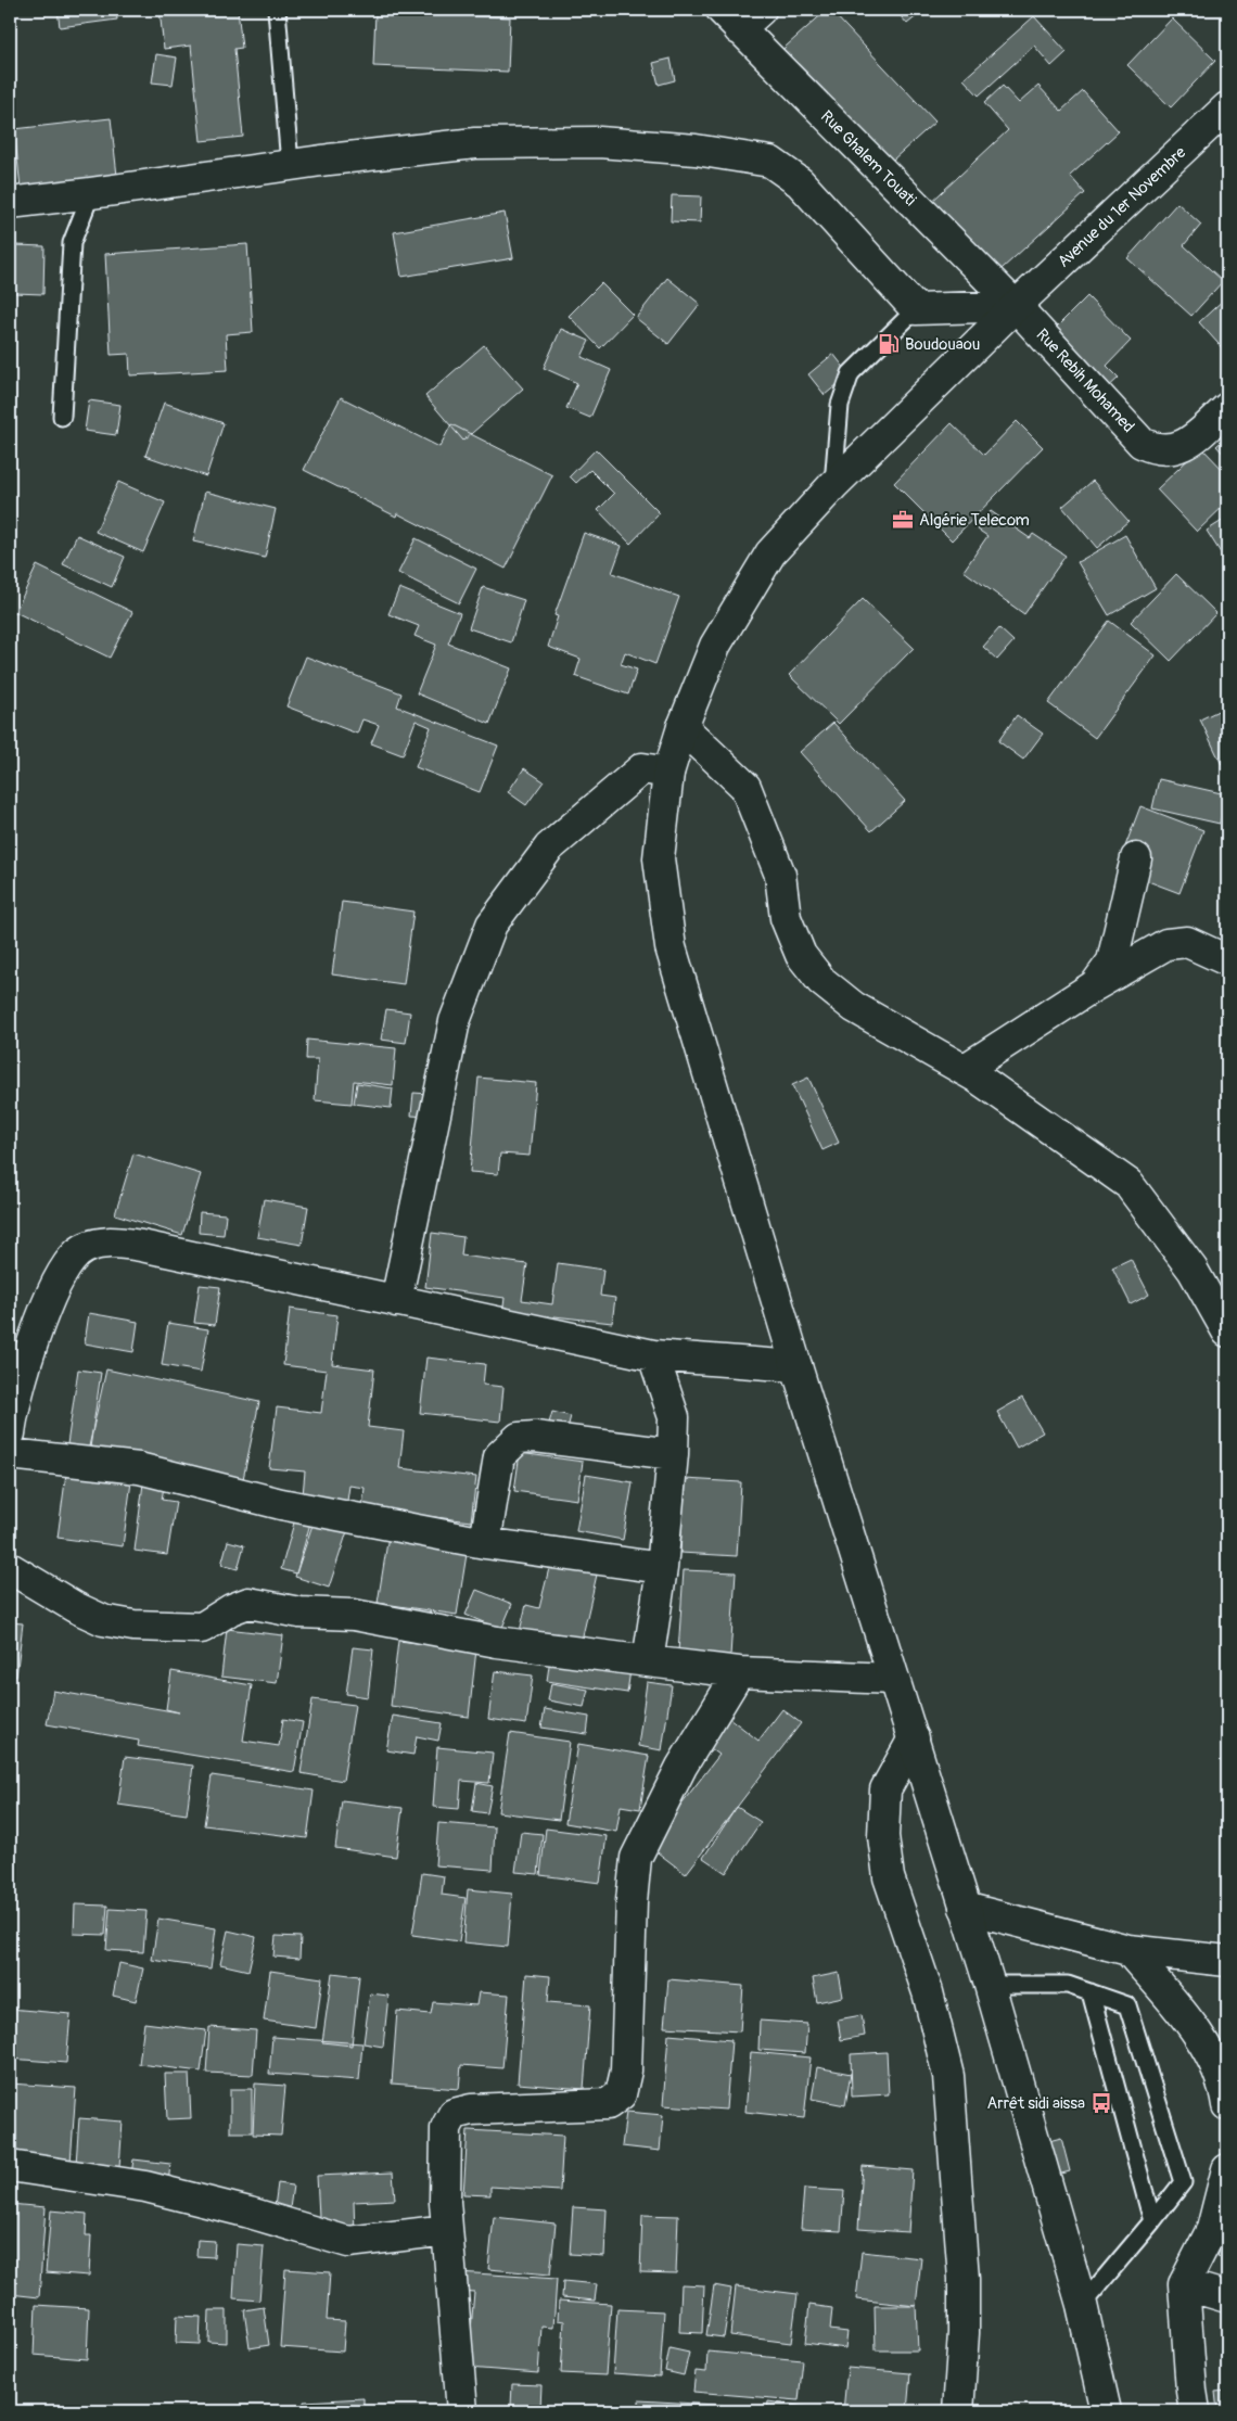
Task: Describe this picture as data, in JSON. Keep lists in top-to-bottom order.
{
  "streets": {
    "street": ["Rue Ghalem Touati", "Avenue du 1er Novembre", "Rue Rebih Mohamed"]
  },
  "crossings": [
    ["Rue Ghalem Touati", "Avenue du 1er Novembre"],
    ["Rue Ghalem Touati", "Rue Rebih Mohamed"],
    ["Avenue du 1er Novembre", "Rue Rebih Mohamed"]
  ],
  "places": {
    "fuel station": ["Boudouaou"],
    "office": ["Algérie Telecom"],
    "bus stop": ["Arrêt sidi aissa"]
  }
}
